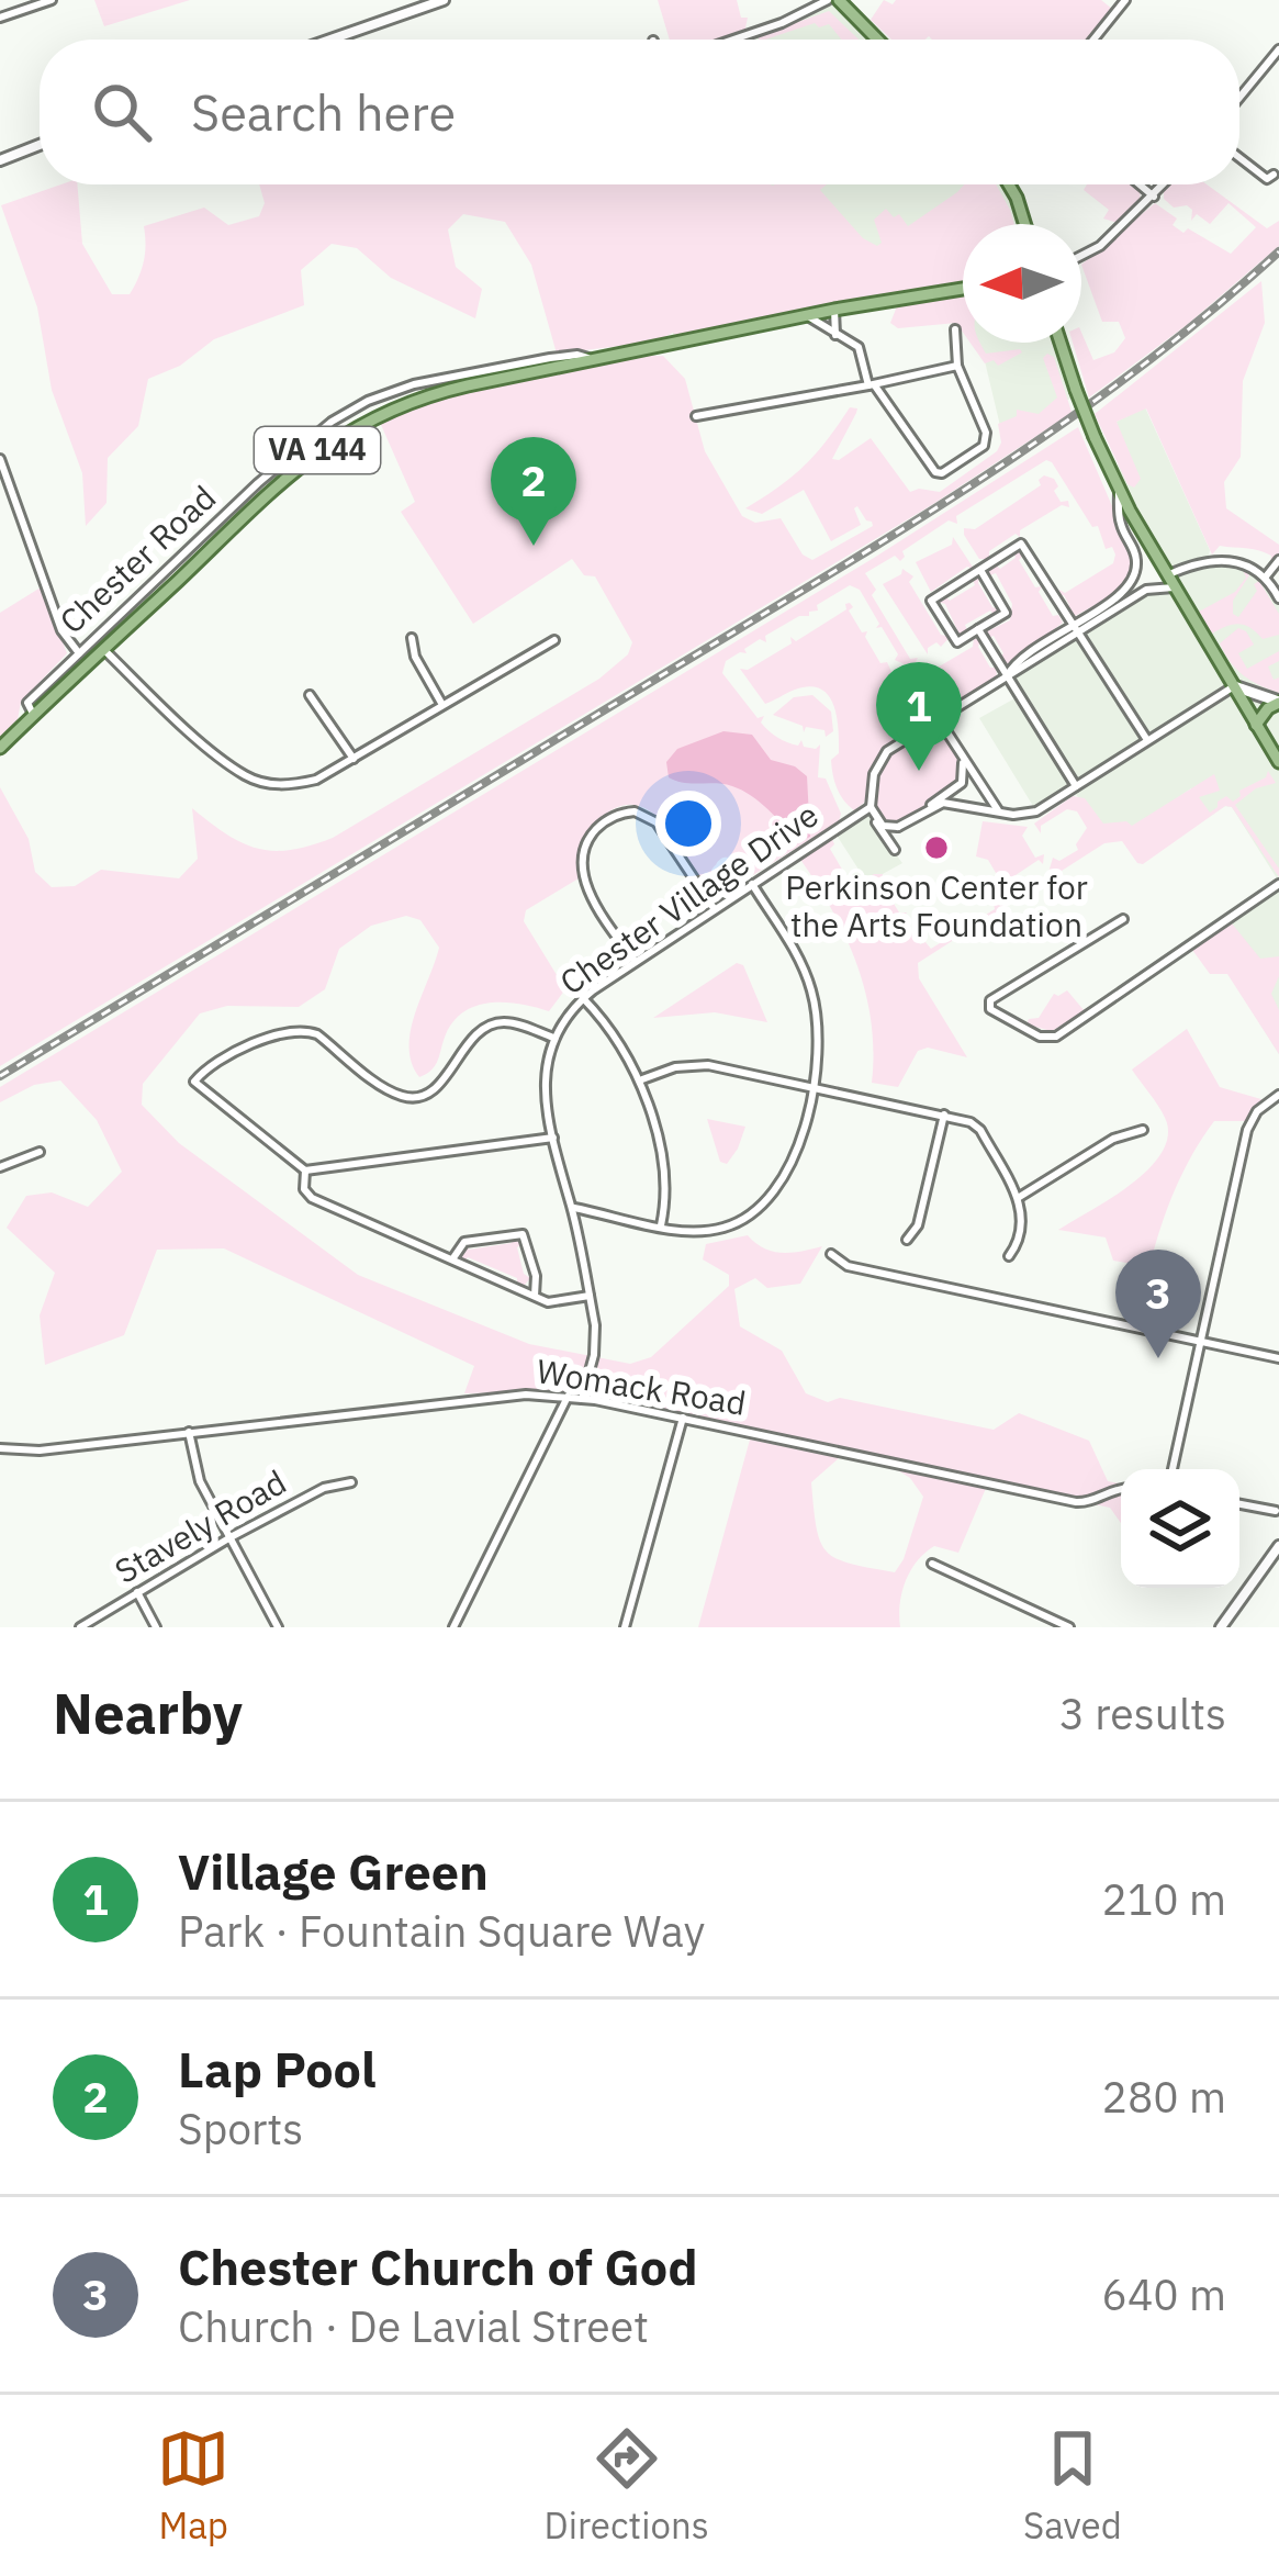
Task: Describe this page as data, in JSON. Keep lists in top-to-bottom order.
{
  "streets": {
    "main road": ["VA 144", "Chester Road"],
    "street": ["Chester Village Drive", "Womack Road", "Stavely Road"]
  },
  "crossings": [
    ["Chester Village Drive", "Womack Road"]
  ],
  "places": ["Perkinson Center for the Arts Foundation"],
  "north": "left",
  "page": {
    "search": "Search here",
    "pins": ["2", "1", "3"],
    "heading": ["Nearby", "3 results"],
    "list": [
      {
        "mark": "1",
        "name": "Village Green",
        "note": "Park · Fountain Square Way",
        "value": "210 m"
      },
      {
        "mark": "2",
        "name": "Lap Pool",
        "note": "Sports",
        "value": "280 m"
      },
      {
        "mark": "3",
        "name": "Chester Church of God",
        "note": "Church · De Lavial Street",
        "value": "640 m"
      }
    ],
    "nav": ["Map", "Directions", "Saved"]
  }
}
